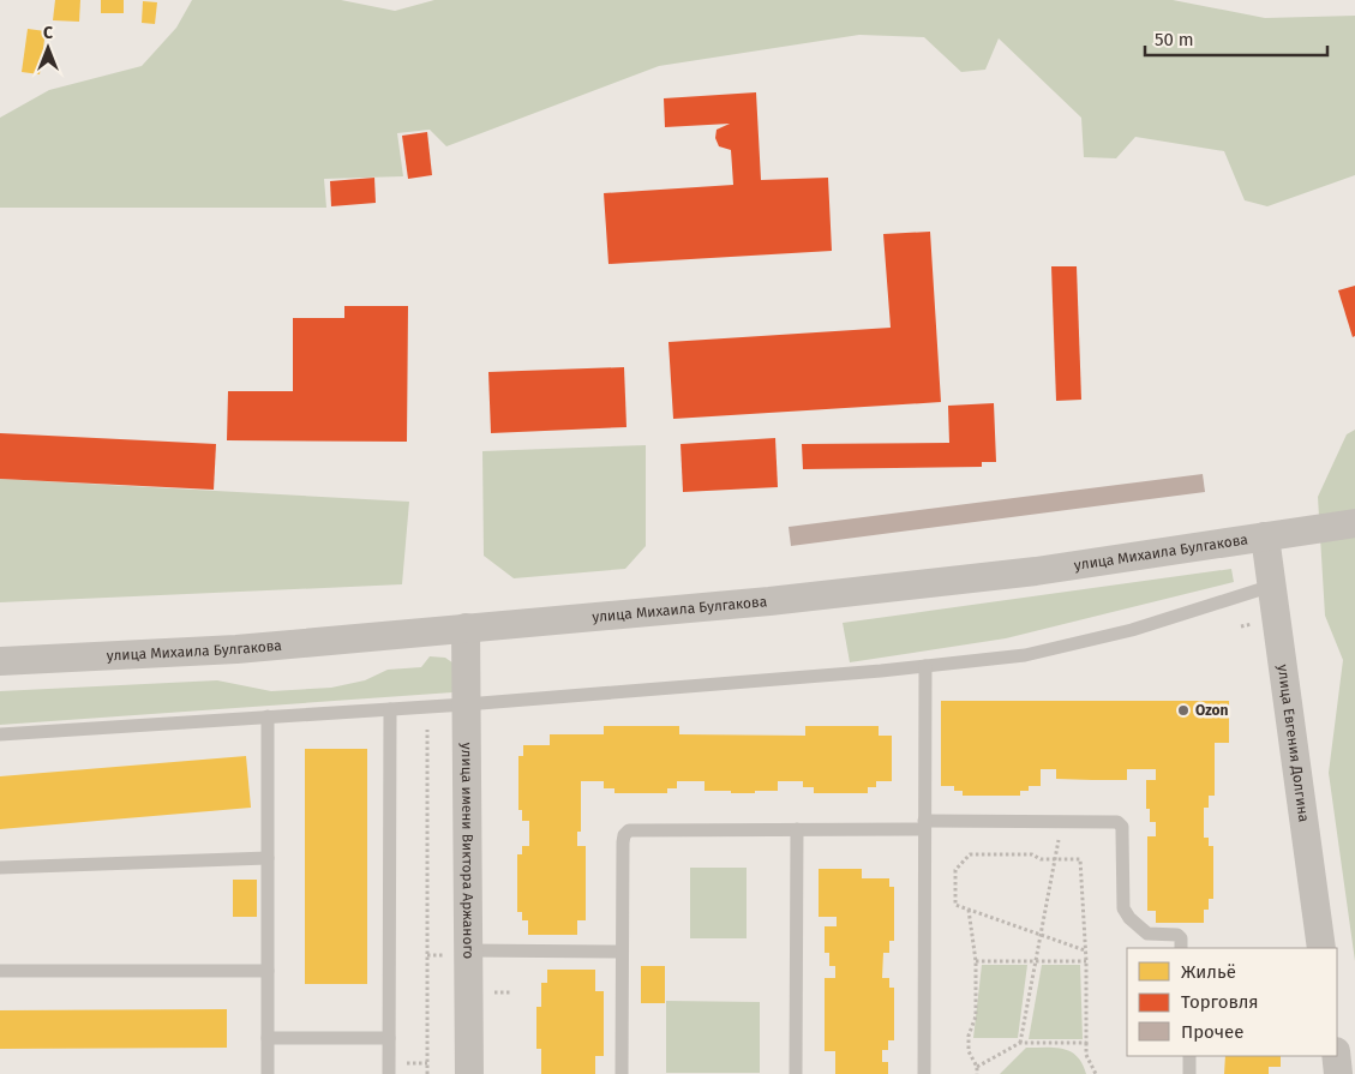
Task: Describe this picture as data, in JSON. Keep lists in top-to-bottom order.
{
  "streets": {
    "street": ["улица Михаила Булгакова", "улица Евгения Долгина", "улица имени Виктора Аржаного"]
  },
  "crossings": [
    ["улица Михаила Булгакова", "улица Евгения Долгина"],
    ["улица Михаила Булгакова", "улица имени Виктора Аржаного"]
  ],
  "places": ["Ozon"],
  "legend": ["Жильё", "Торговля", "Прочее"],
  "scale_bar": "50 m",
  "north": "top"
}
